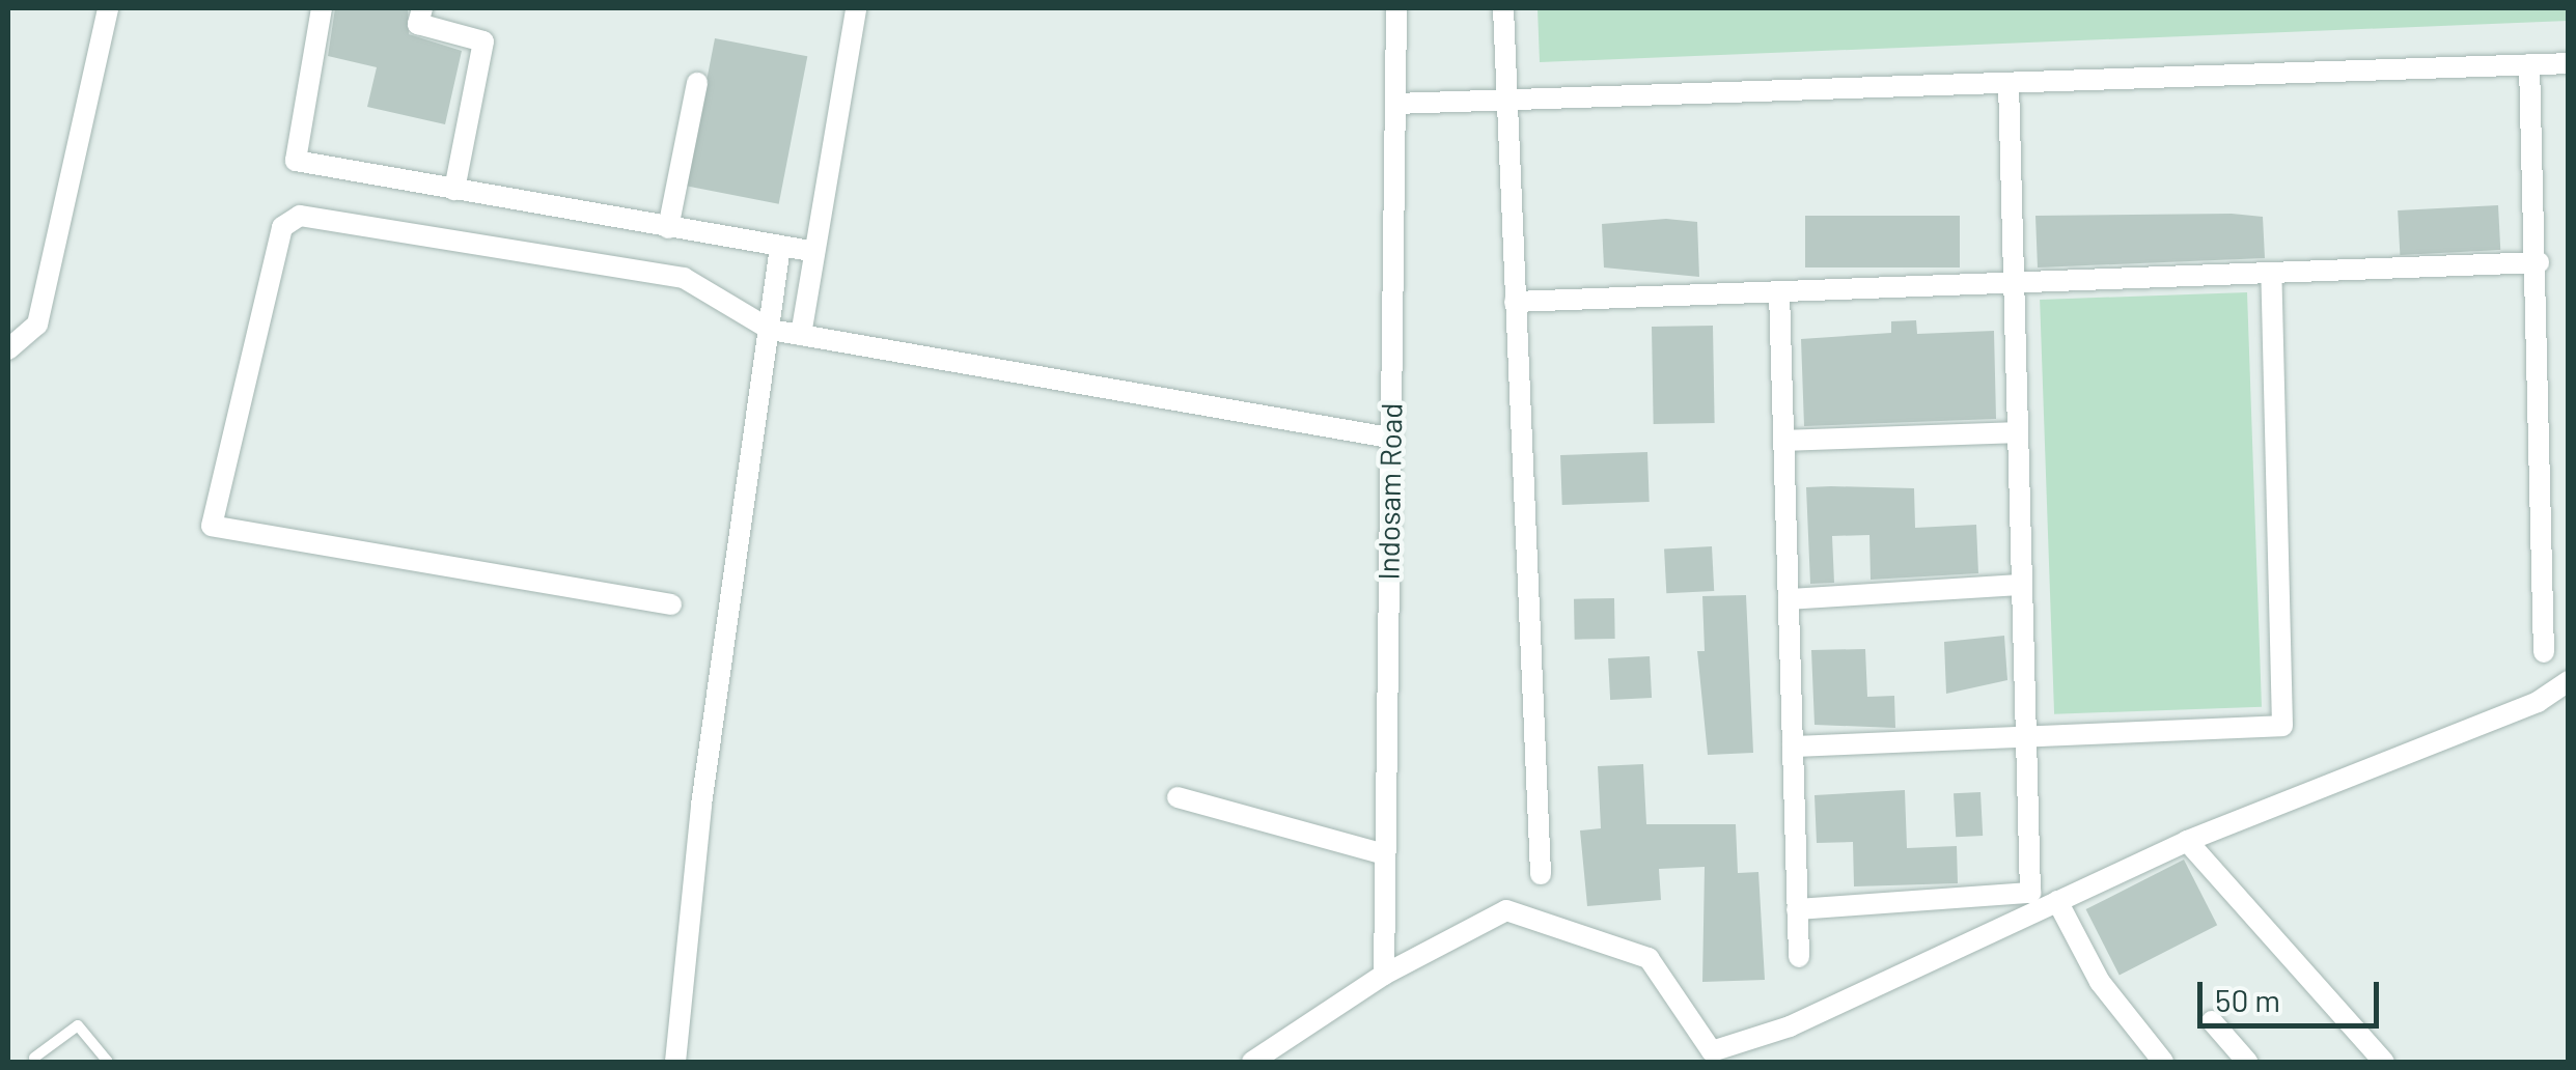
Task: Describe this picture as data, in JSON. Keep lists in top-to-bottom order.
{
  "streets": {
    "street": ["Indosam Road"]
  },
  "scale_bar": "50 m"
}
